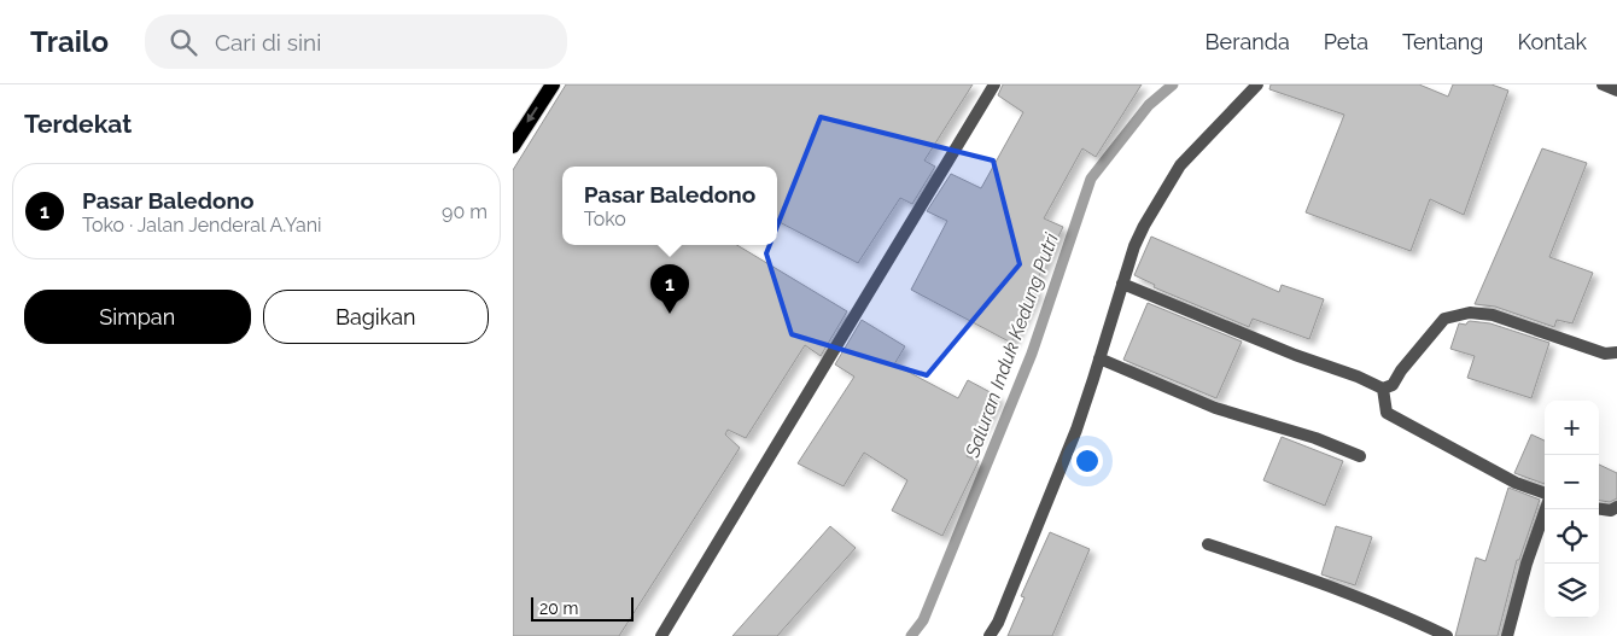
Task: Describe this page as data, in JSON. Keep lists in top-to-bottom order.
{
  "water": ["Saluran Induk Kedung Putri"],
  "scale_bar": "20 m",
  "page": {
    "header": "Trailo",
    "search": "Cari di sini",
    "nav": [
      "Beranda",
      "Peta",
      "Tentang",
      "Kontak"
    ],
    "heading": "Terdekat",
    "list": [
      {
        "mark": "1",
        "name": "Pasar Baledono",
        "note": "Toko · Jalan Jenderal A.Yani",
        "value": "90 m"
      }
    ],
    "popup": ["Pasar Baledono", "Toko"],
    "pins": "1",
    "buttons": ["Simpan", "Bagikan"],
    "map_buttons": ["+", "−"],
    "scale": "20 m"
  }
}
